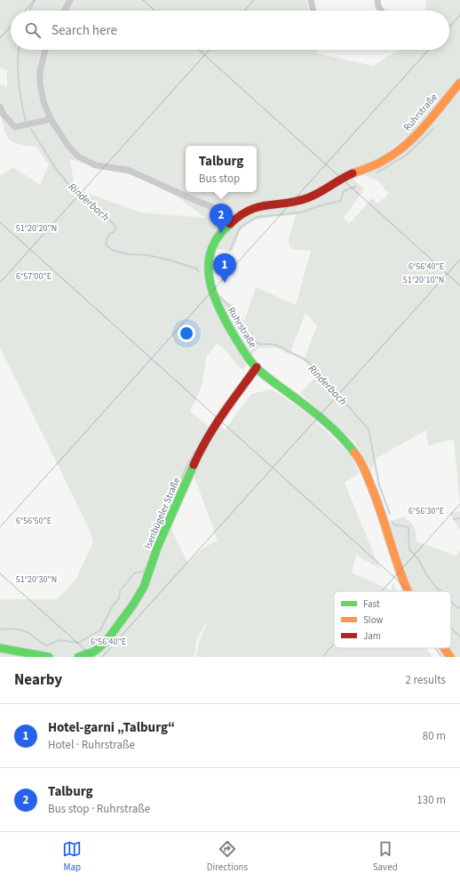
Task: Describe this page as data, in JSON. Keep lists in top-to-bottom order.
{
  "streets": {
    "main road": ["Ruhrstraße", "Isenbügeler Straße"]
  },
  "crossings": [
    ["Ruhrstraße", "Isenbügeler Straße"]
  ],
  "water": ["Rinderbach"],
  "legend": ["Fast", "Slow", "Jam"],
  "page": {
    "search": "Search here",
    "popup": ["Talburg", "Bus stop"],
    "pins": ["2", "1"],
    "heading": ["Nearby", "2 results"],
    "list": [
      {
        "mark": "1",
        "name": "Hotel-garni „Talburg“",
        "note": "Hotel · Ruhrstraße",
        "value": "80 m"
      },
      {
        "mark": "2",
        "name": "Talburg",
        "note": "Bus stop · Ruhrstraße",
        "value": "130 m"
      }
    ],
    "nav": ["Map", "Directions", "Saved"]
  },
  "coordinates": [
    "51°20'20\"N",
    "6°56'40\"E",
    "6°57'00\"E",
    "51°20'10\"N",
    "6°56'30\"E",
    "6°56'50\"E",
    "51°20'30\"N"
  ]
}
